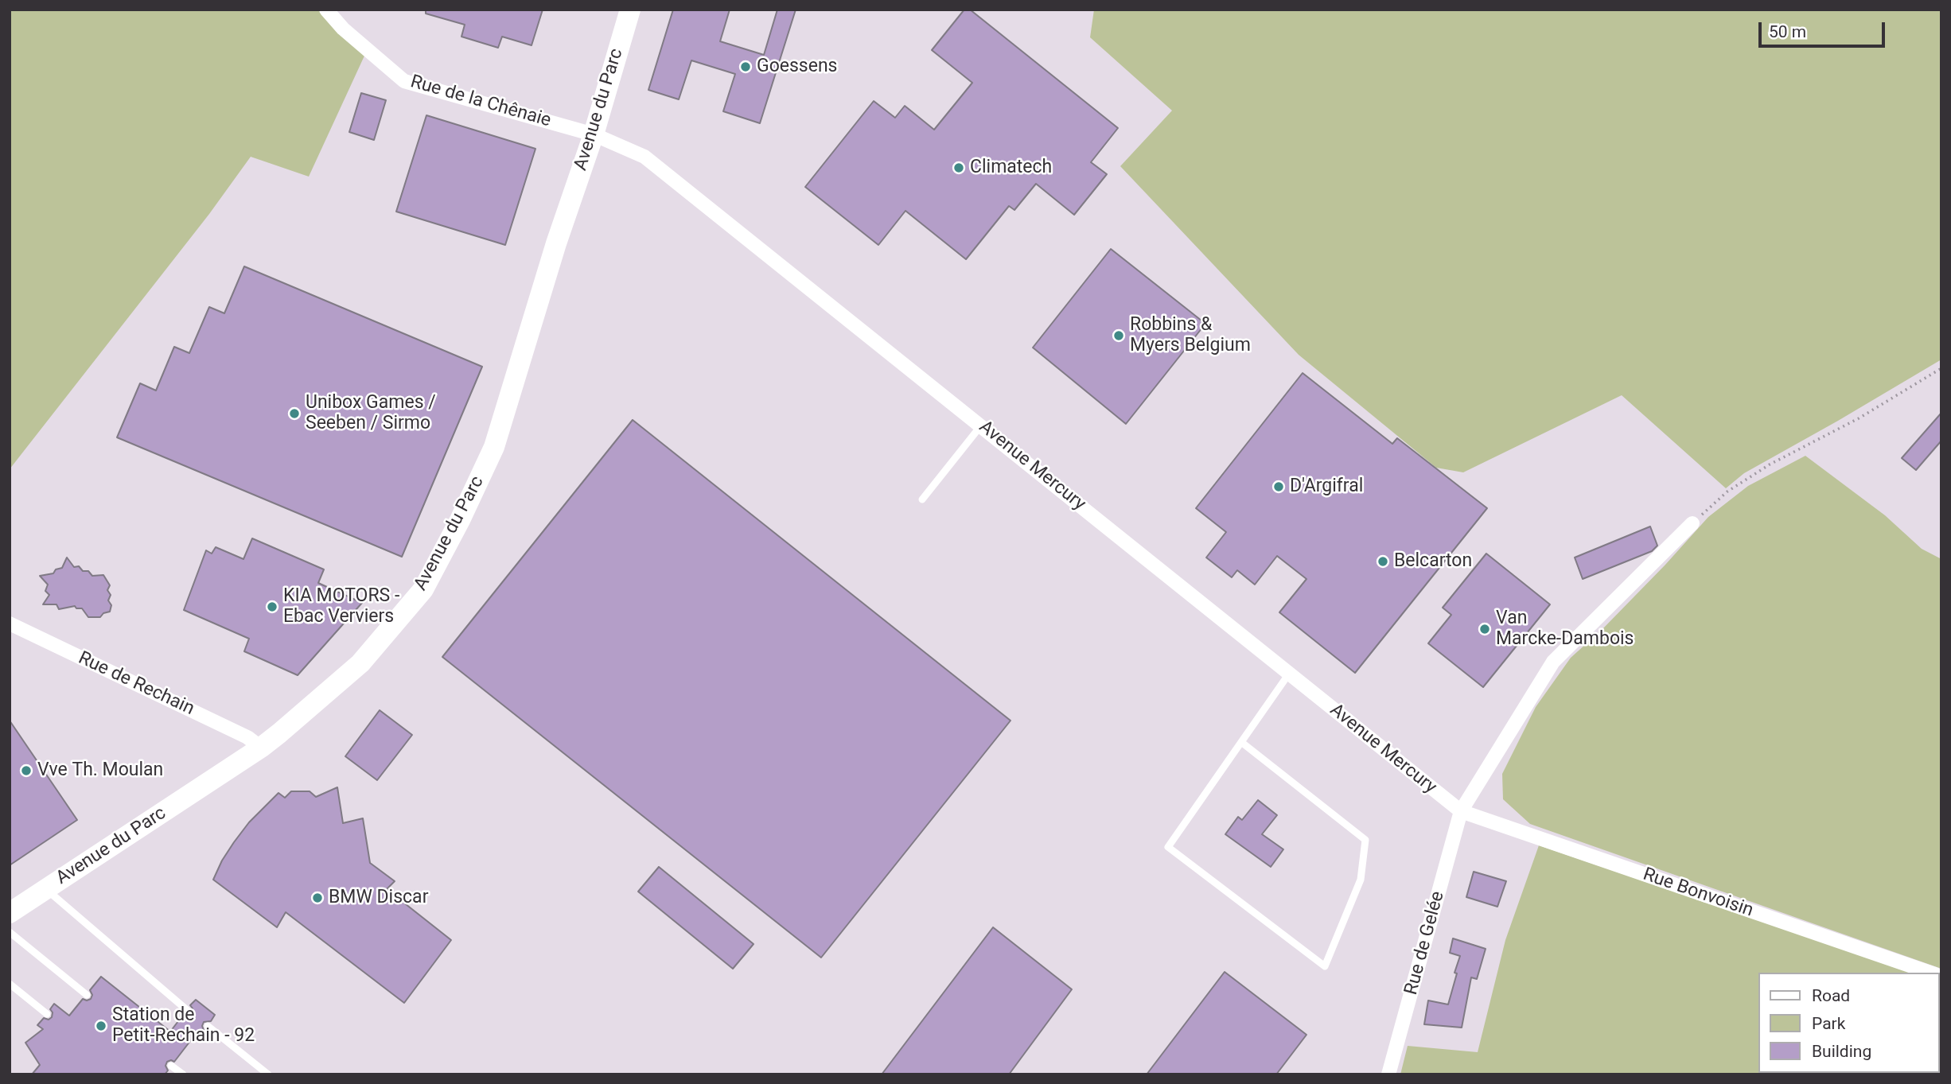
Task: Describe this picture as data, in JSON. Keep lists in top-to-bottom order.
{
  "streets": {
    "street": [
      "Rue de la Chênaie",
      "Avenue du Parc",
      "Avenue Mercury",
      "Rue de Rechain",
      "Rue Bonvoisin",
      "Rue de Gelée"
    ]
  },
  "crossings": [
    ["Rue de la Chênaie", "Avenue du Parc"],
    ["Rue de la Chênaie", "Avenue Mercury"],
    ["Avenue du Parc", "Avenue Mercury"],
    ["Avenue du Parc", "Rue de Rechain"],
    ["Avenue Mercury", "Rue Bonvoisin"],
    ["Avenue Mercury", "Rue de Gelée"],
    ["Rue Bonvoisin", "Rue de Gelée"]
  ],
  "places": [
    "Goessens",
    "Climatech",
    "Robbins & Myers Belgium",
    "Unibox Games / Seeben / Sirmo",
    "D'Argifral",
    "Belcarton",
    "KIA MOTORS - Ebac Verviers",
    "Van Marcke-Dambois",
    "Vve Th. Moulan",
    "BMW Discar",
    "Station de Petit-Rechain - 92"
  ],
  "legend": ["Road", "Park", "Building"],
  "scale_bar": "50 m"
}
